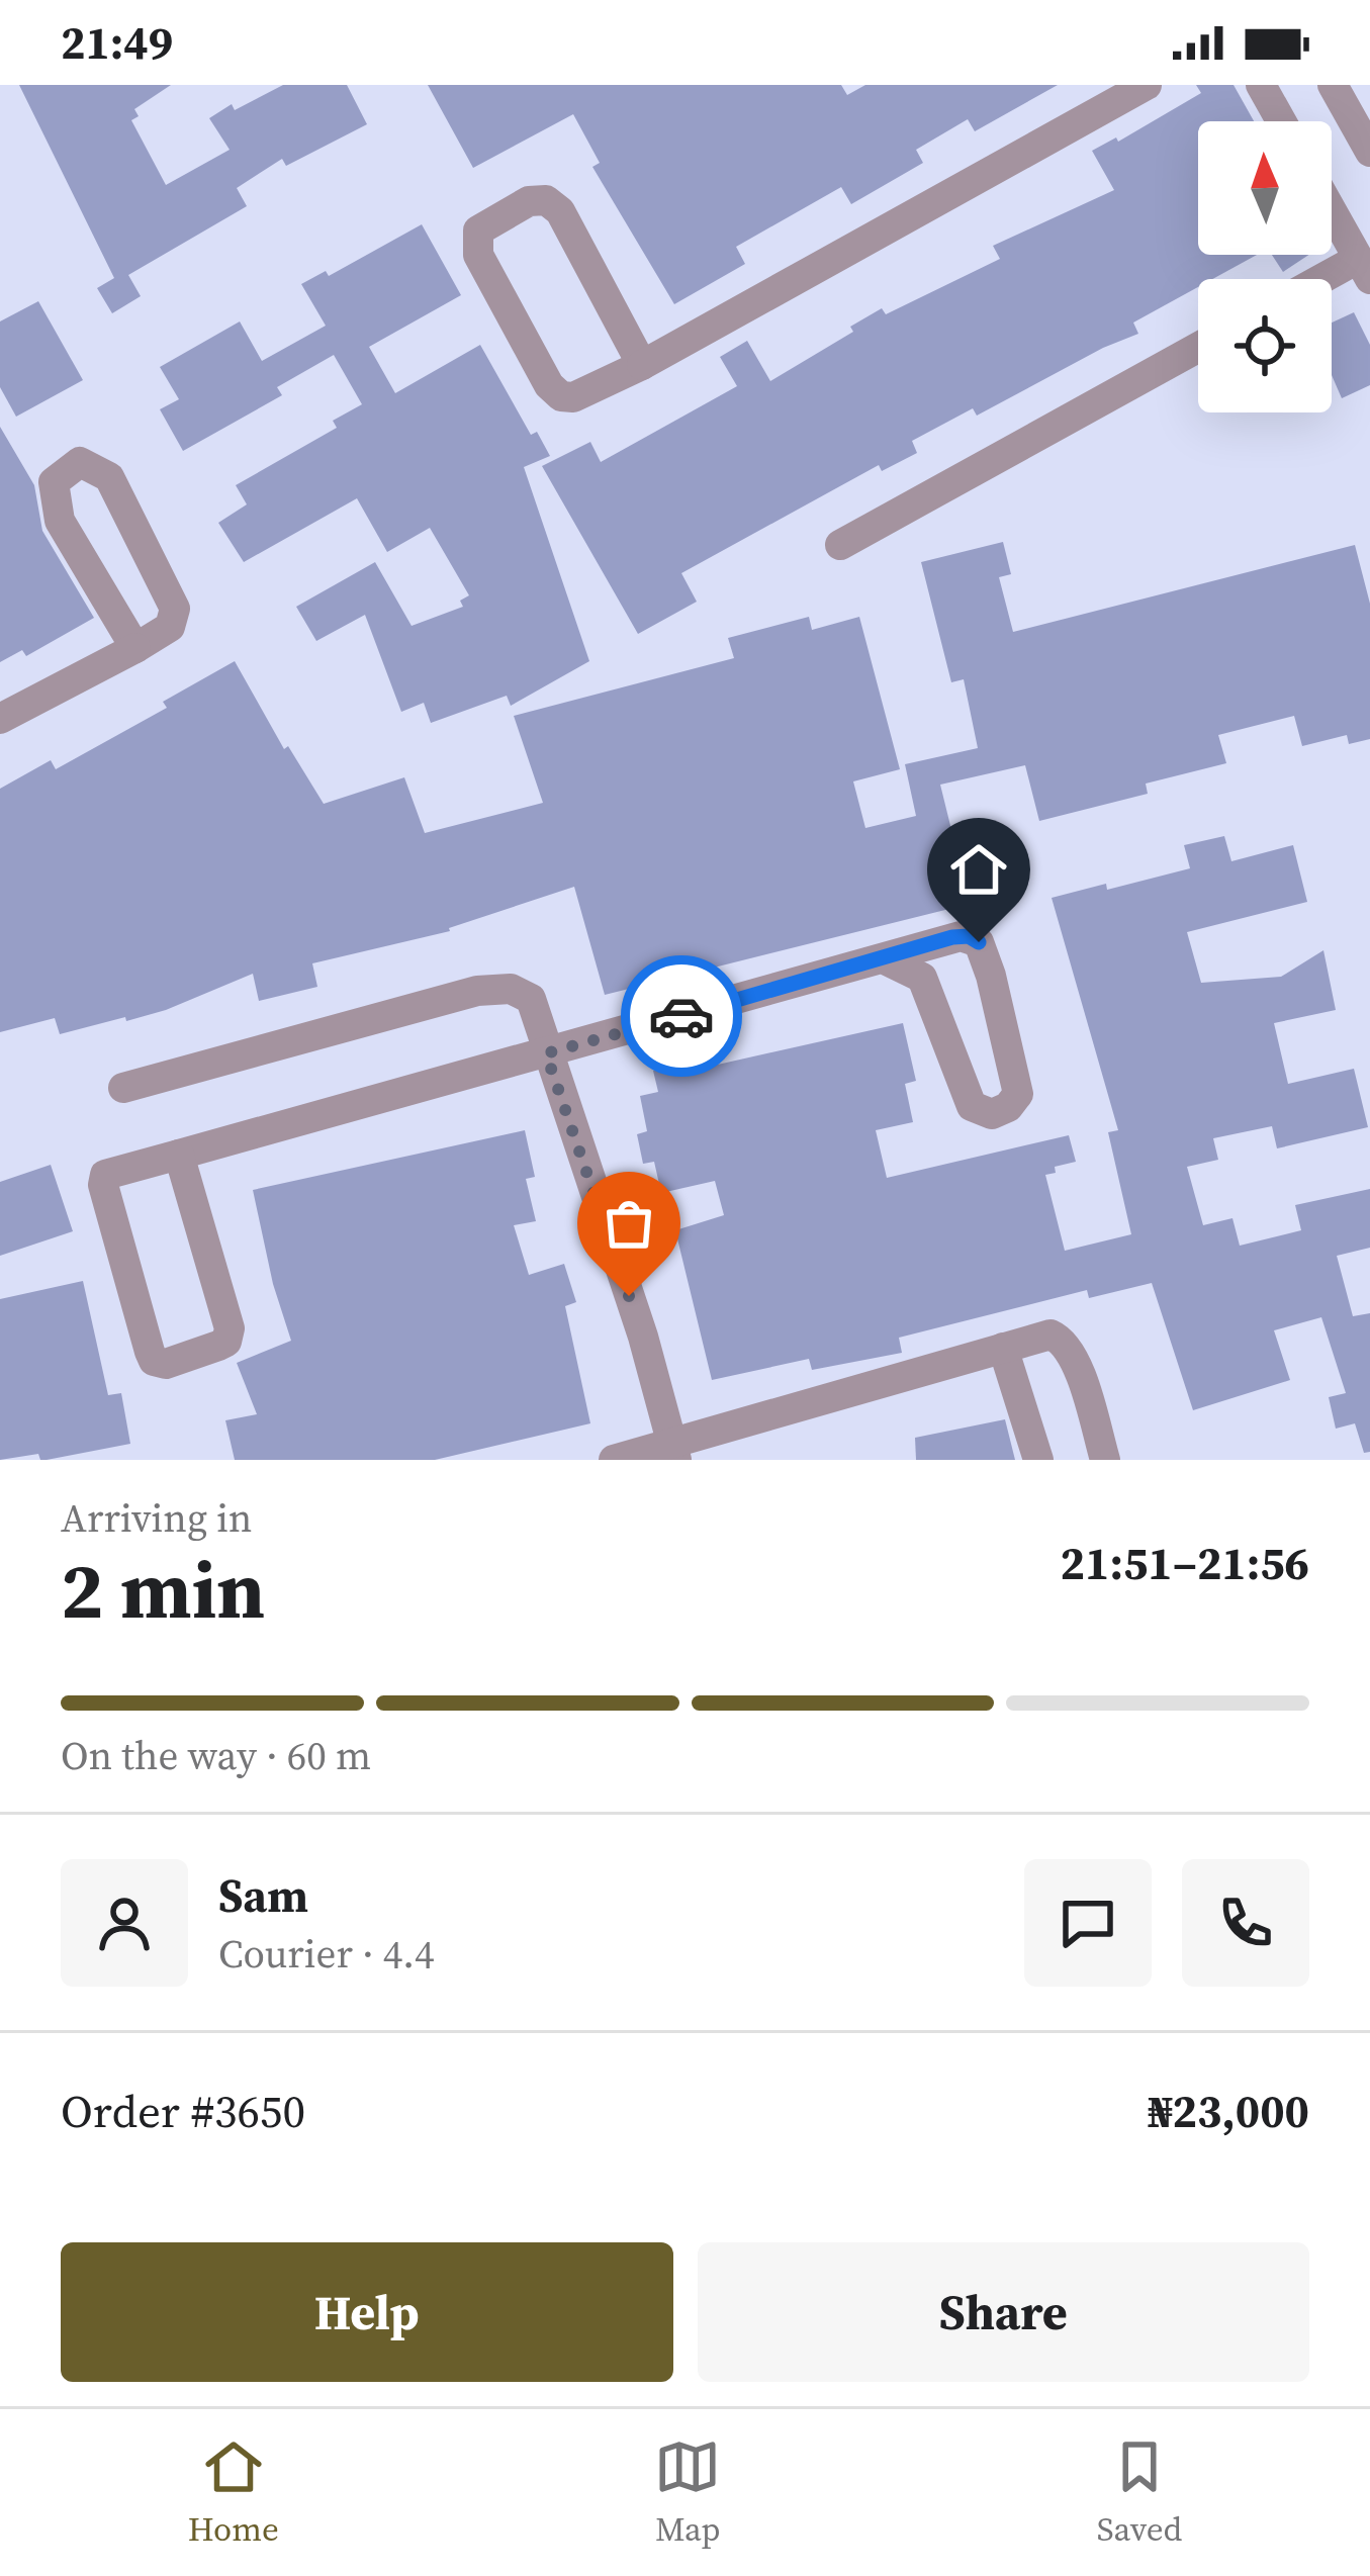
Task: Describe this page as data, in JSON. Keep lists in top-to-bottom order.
{
  "north": "top",
  "page": {
    "status": "21:49",
    "heading": ["2 min", "Arriving in", "21:51–21:56"],
    "panel": [
      "Sam",
      "Courier · 4.4",
      "Order #3650",
      "₦23,000"
    ],
    "bar": "On the way · 60 m",
    "buttons": ["Help", "Share"],
    "tabs": ["Home", "Map", "Saved"]
  }
}
